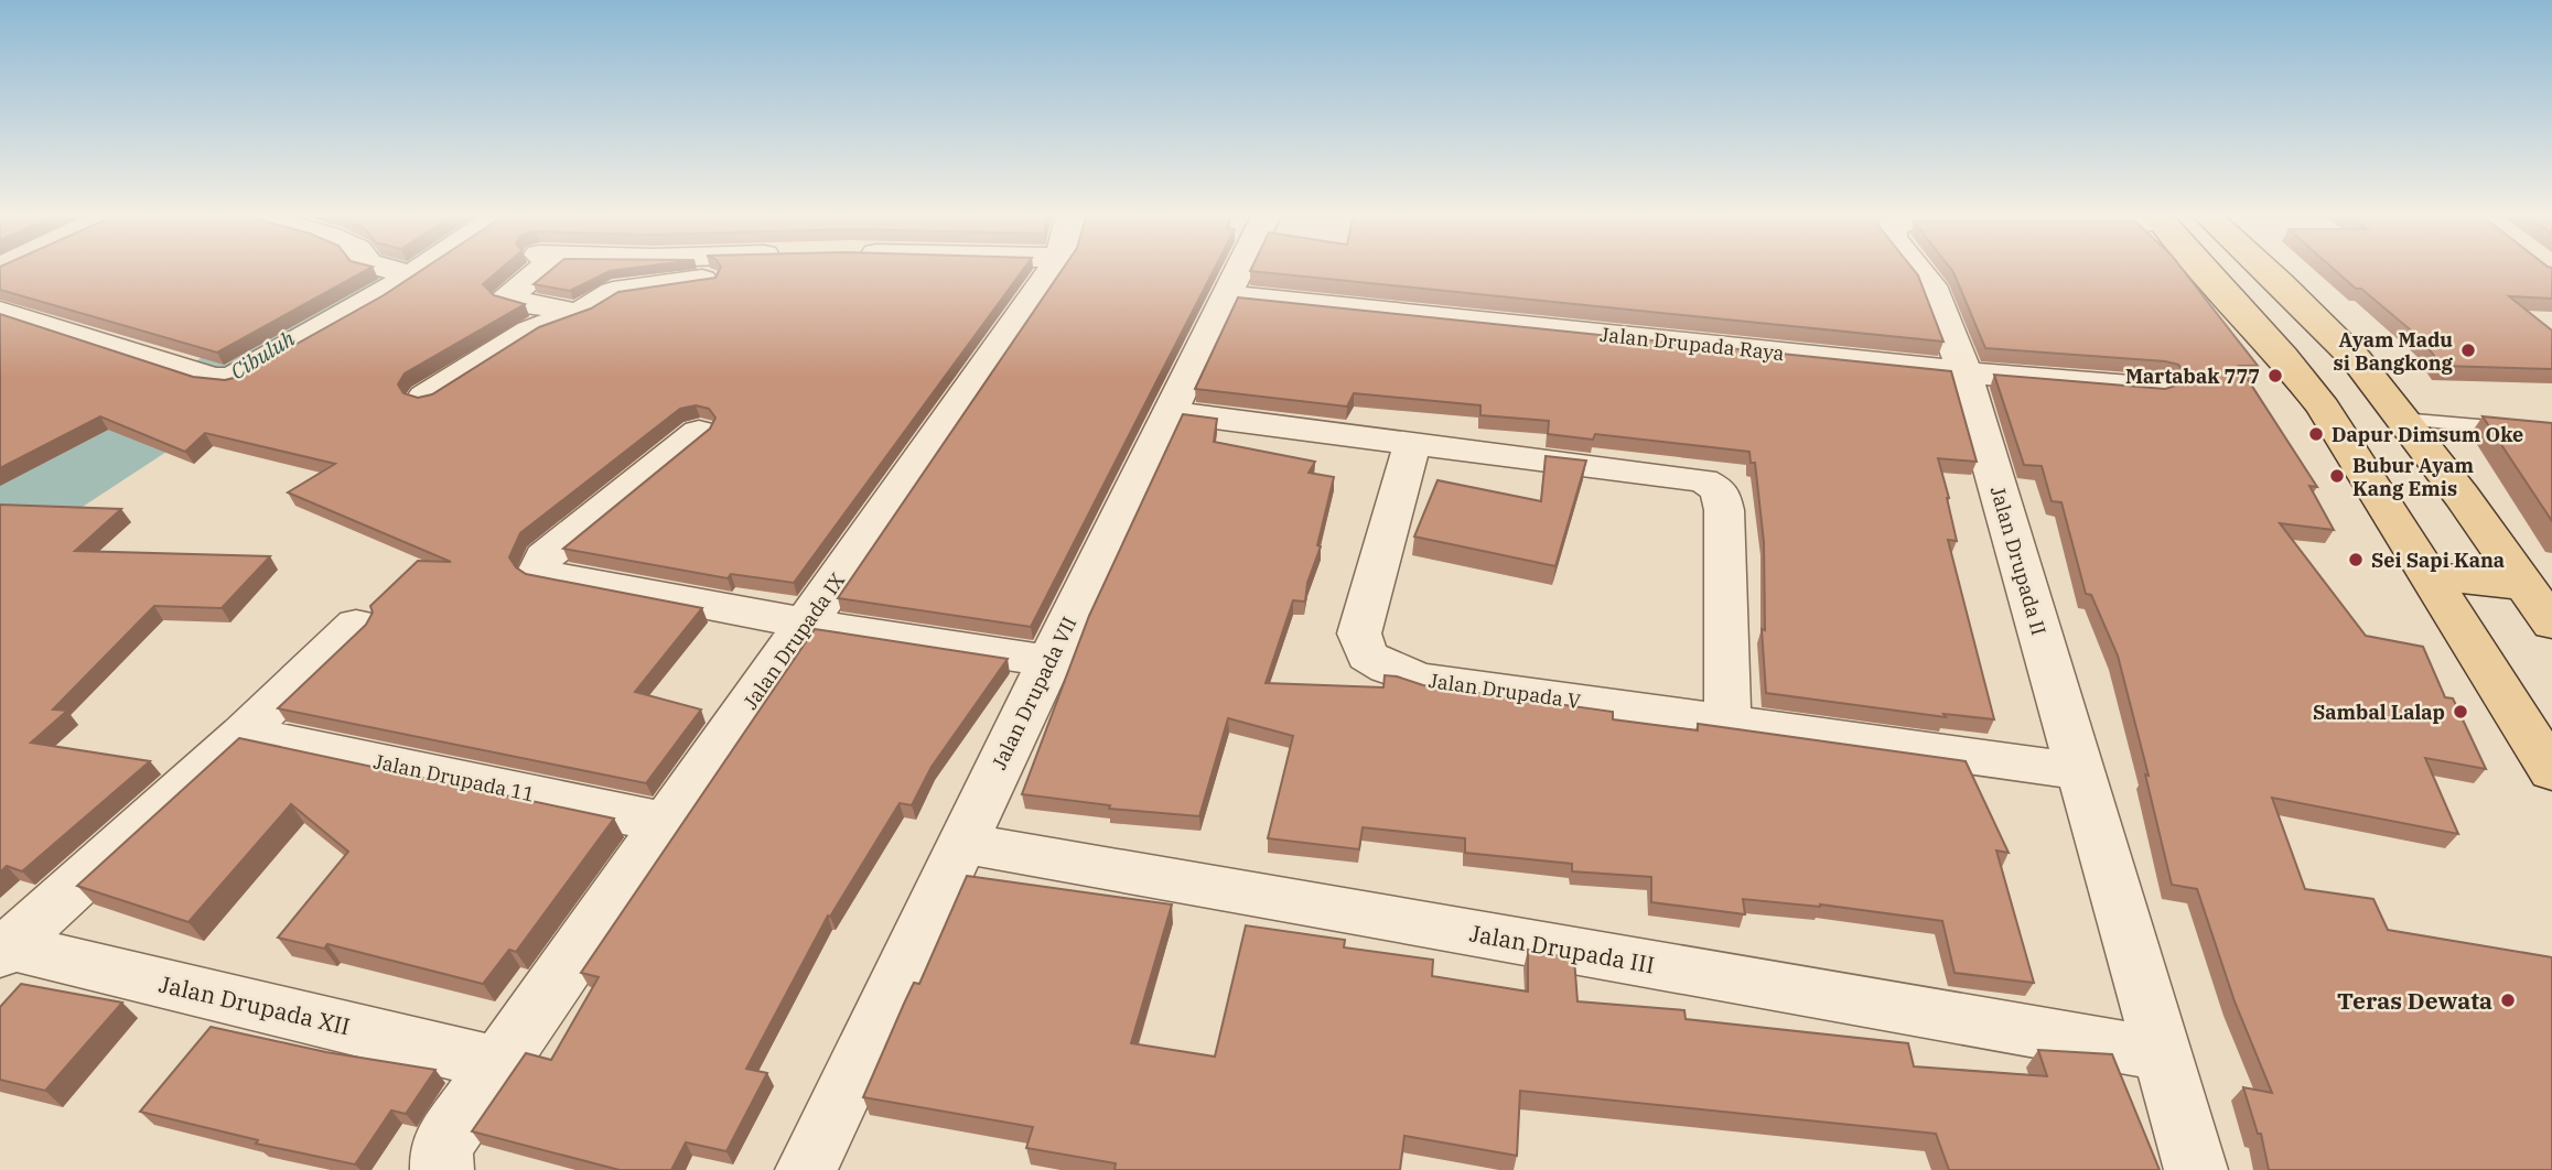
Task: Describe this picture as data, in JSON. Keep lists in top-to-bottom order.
{
  "streets": {
    "street": [
      "Jalan Drupada Raya",
      "Jalan Drupada II",
      "Jalan Drupada IX",
      "Jalan Drupada V",
      "Jalan Drupada VII",
      "Jalan Drupada 11",
      "Jalan Drupada III",
      "Jalan Drupada XII"
    ]
  },
  "crossings": [
    ["Jalan Drupada Raya", "Jalan Drupada II"],
    ["Jalan Drupada Raya", "Jalan Drupada VII"],
    ["Jalan Drupada II", "Jalan Drupada V"],
    ["Jalan Drupada II", "Jalan Drupada III"],
    ["Jalan Drupada IX", "Jalan Drupada 11"],
    ["Jalan Drupada IX", "Jalan Drupada XII"],
    ["Jalan Drupada VII", "Jalan Drupada III"]
  ],
  "water": ["Cibuluh"],
  "places": [
    "Ayam Madu si Bangkong",
    "Martabak 777",
    "Dapur Dimsum Oke",
    "Bubur Ayam Kang Emis",
    "Sei Sapi Kana",
    "Sambal Lalap",
    "Teras Dewata"
  ]
}
